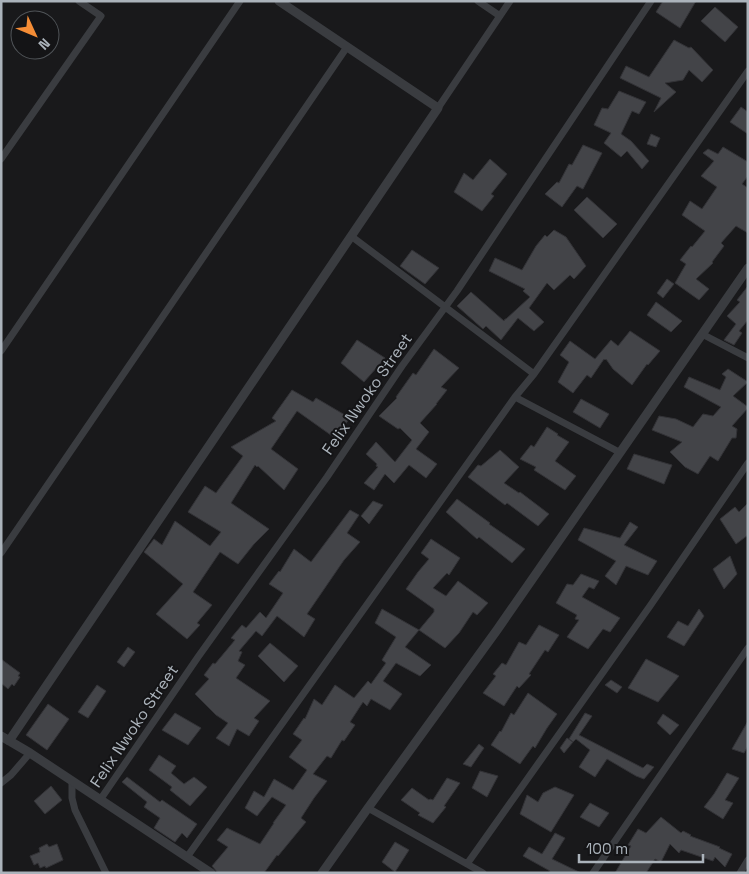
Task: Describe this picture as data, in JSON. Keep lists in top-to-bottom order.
{
  "streets": {
    "street": ["Felix Nwoko Street"]
  },
  "scale_bar": "100 m",
  "north": "bottom right"
}
